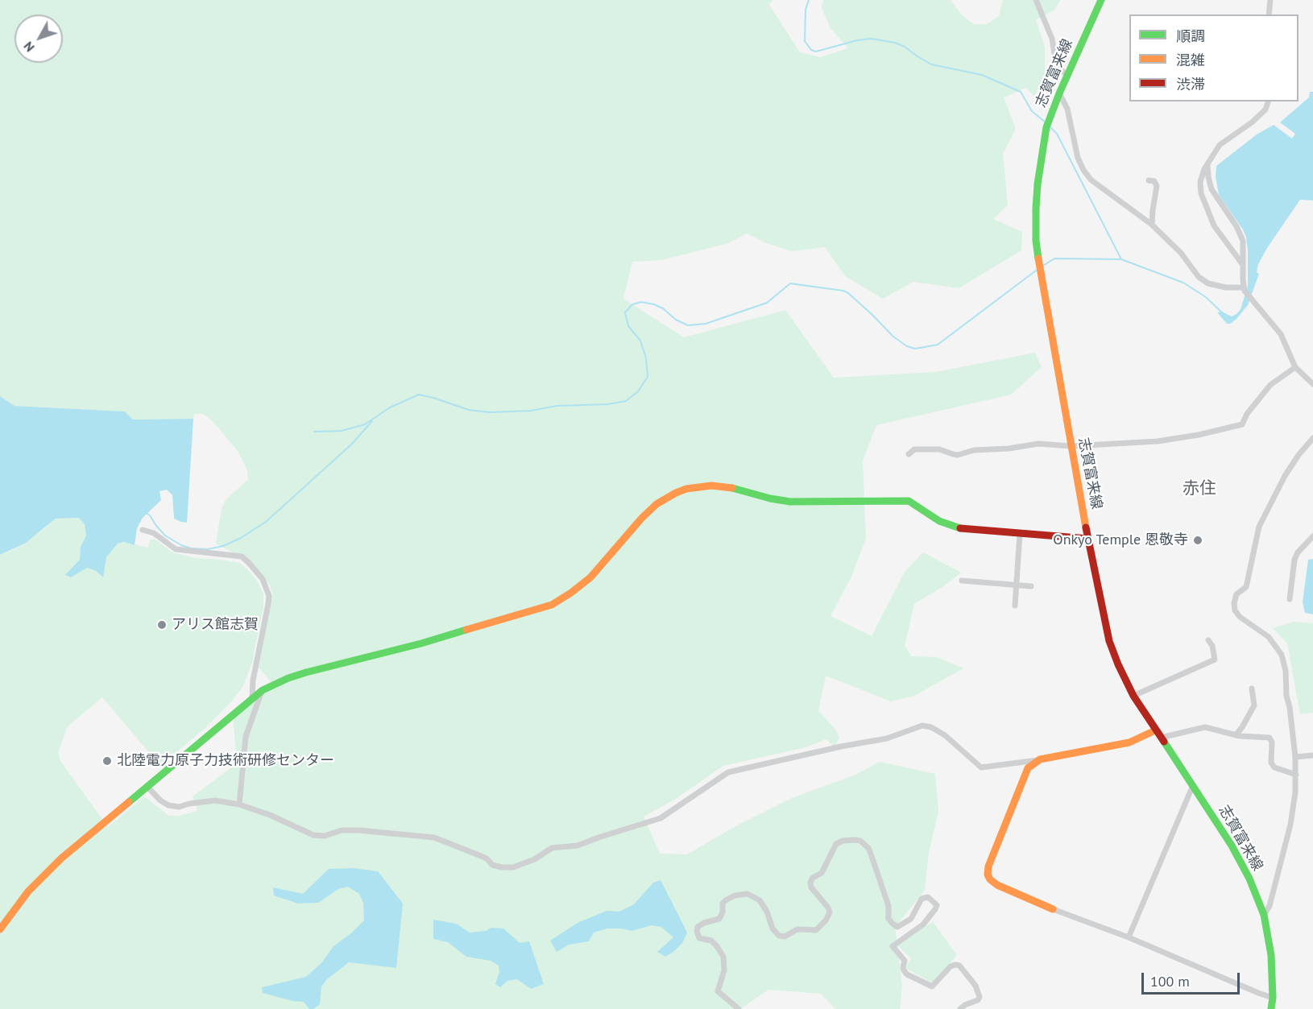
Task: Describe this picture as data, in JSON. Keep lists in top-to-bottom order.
{
  "streets": {
    "street": ["志賀富来線"]
  },
  "districts": ["赤住"],
  "places": ["Onkyo Temple 恩敬寺", "アリス館志賀", "北陸電力原子力技術研修センター"],
  "legend": ["順調", "混雑", "渋滞"],
  "scale_bar": "100 m",
  "north": "bottom left"
}
